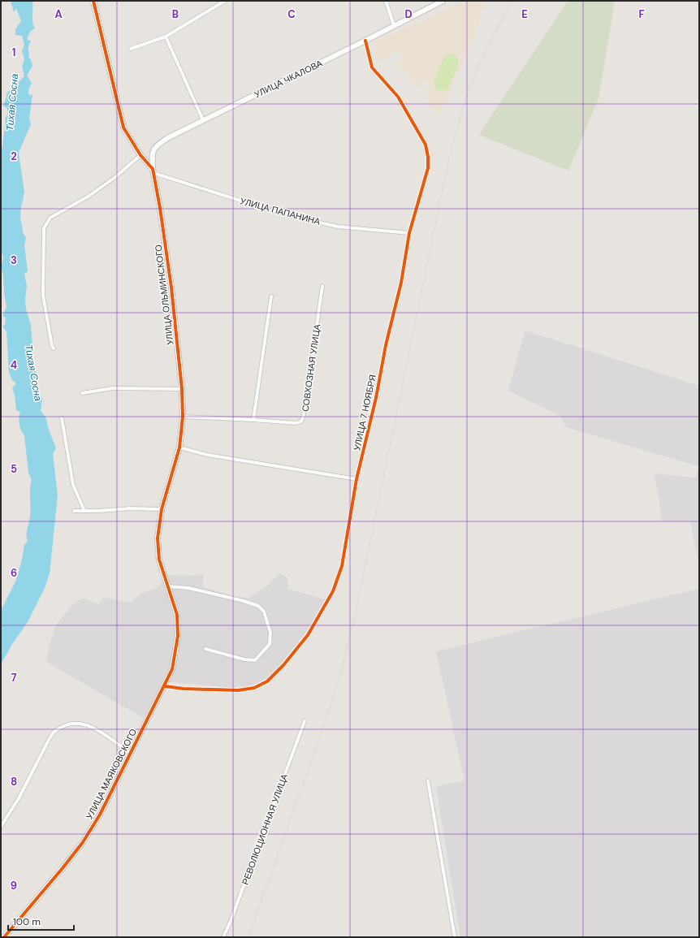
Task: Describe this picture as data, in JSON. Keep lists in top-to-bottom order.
{
  "streets": {
    "street": [
      "УЛИЦА ЧКАЛОВА",
      "УЛИЦА ПАПАНИНА",
      "УЛИЦА ОЛЬМИНСКОГО",
      "СОВХОЗНАЯ УЛИЦА",
      "УЛИЦА 7 НОЯБРЯ",
      "УЛИЦА МАЯКОВСКОГО",
      "РЕВОЛЮЦИОННАЯ УЛИЦА"
    ]
  },
  "crossings": [
    ["УЛИЦА ЧКАЛОВА", "УЛИЦА ПАПАНИНА"],
    ["УЛИЦА ЧКАЛОВА", "УЛИЦА ОЛЬМИНСКОГО"],
    ["УЛИЦА ЧКАЛОВА", "УЛИЦА 7 НОЯБРЯ"],
    ["УЛИЦА ПАПАНИНА", "УЛИЦА ОЛЬМИНСКОГО"],
    ["УЛИЦА ПАПАНИНА", "УЛИЦА 7 НОЯБРЯ"],
    ["УЛИЦА ОЛЬМИНСКОГО", "СОВХОЗНАЯ УЛИЦА"],
    ["УЛИЦА ОЛЬМИНСКОГО", "УЛИЦА МАЯКОВСКОГО"],
    ["УЛИЦА 7 НОЯБРЯ", "УЛИЦА МАЯКОВСКОГО"]
  ],
  "water": ["Тихая Сосна"],
  "scale_bar": "100 m",
  "grid": {
    "columns": [
      "A",
      "B",
      "C",
      "D",
      "E",
      "F"
    ],
    "rows": [
      "1",
      "2",
      "3",
      "4",
      "5",
      "6",
      "7",
      "8",
      "9"
    ]
  }
}
